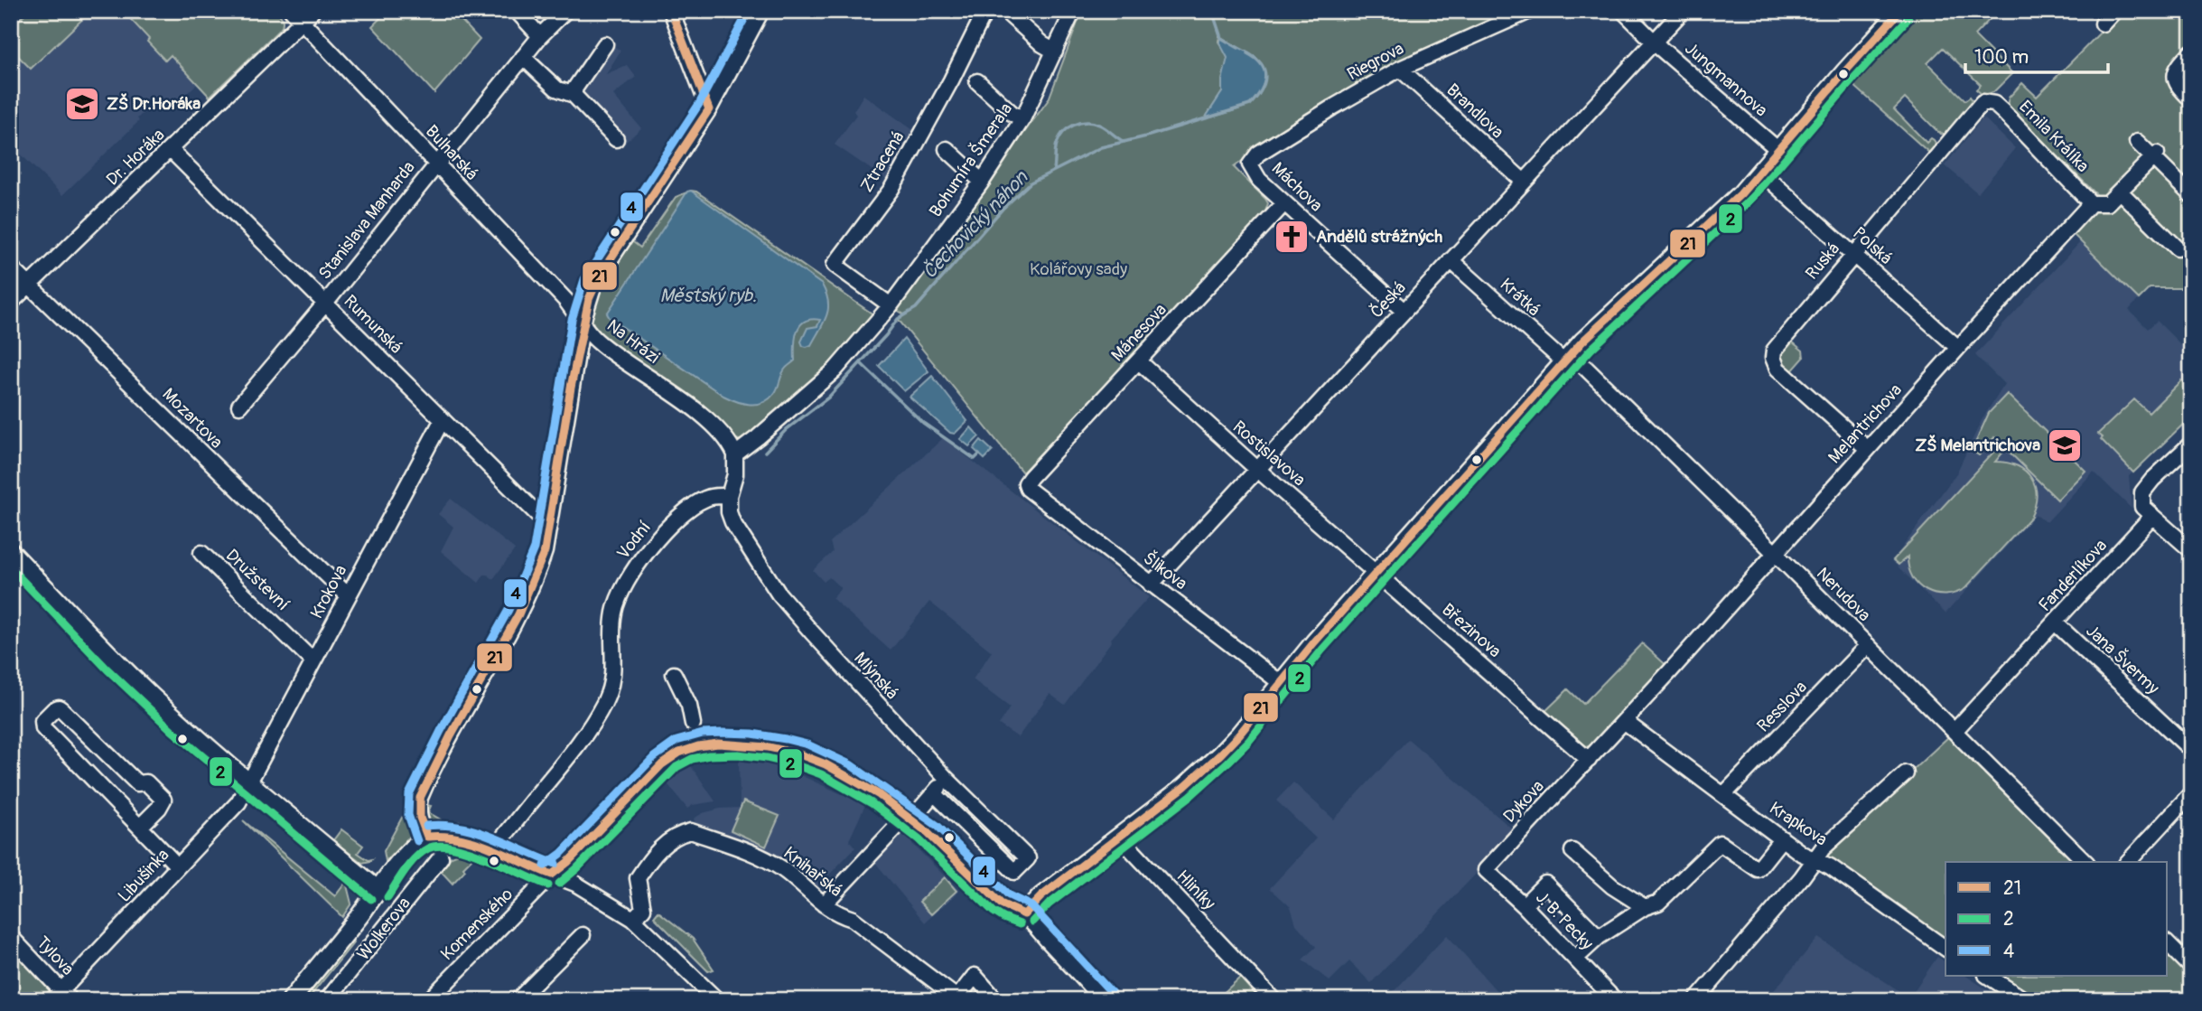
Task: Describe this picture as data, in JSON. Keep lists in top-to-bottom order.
{
  "streets": {
    "main road": ["Wolkerova"],
    "street": [
      "Riegrova",
      "Jungmannova",
      "Brandlova",
      "Emila Králíka",
      "Bulharská",
      "Dr. Horáka",
      "Bohumíra Šmerala",
      "Ztracená",
      "Máchova",
      "Stanislava Manharda",
      "Polská",
      "Ruská",
      "Krátká",
      "Česká",
      "Rumunská",
      "Mánesova",
      "Na Hrázi",
      "Mozartova",
      "Melantrichova",
      "Rostislavova",
      "Vodní",
      "Šlikova",
      "Fanderlíkova",
      "Družstevní",
      "Krokova",
      "Nerudova",
      "Březinova",
      "Jana Švermy",
      "Mlýnská",
      "Resslova",
      "Dykova",
      "Krapkova",
      "Knihařská",
      "Libušinka",
      "Hliníky",
      "J. B. Pecky",
      "Komenského",
      "Tylova"
    ]
  },
  "crossings": [
    ["Riegrova", "Brandlova"],
    ["Riegrova", "Máchova"],
    ["Jungmannova", "Česká"],
    ["Brandlova", "Česká"],
    ["Emila Králíka", "Ruská"],
    ["Emila Králíka", "Melantrichova"],
    ["Bulharská", "Dr. Horáka"],
    ["Bulharská", "Stanislava Manharda"],
    ["Bulharská", "Na Hrázi"],
    ["Dr. Horáka", "Rumunská"],
    ["Dr. Horáka", "Mozartova"],
    ["Bohumíra Šmerala", "Ztracená"],
    ["Bohumíra Šmerala", "Na Hrázi"],
    ["Máchova", "Česká"],
    ["Máchova", "Mánesova"],
    ["Stanislava Manharda", "Rumunská"],
    ["Polská", "Ruská"],
    ["Polská", "Melantrichova"],
    ["Ruská", "Melantrichova"],
    ["Krátká", "Česká"],
    ["Krátká", "Nerudova"],
    ["Česká", "Rostislavova"],
    ["Česká", "Šlikova"],
    ["Rumunská", "Krokova"],
    ["Mánesova", "Rostislavova"],
    ["Mánesova", "Šlikova"],
    ["Mozartova", "Krokova"],
    ["Melantrichova", "Nerudova"],
    ["Melantrichova", "Dykova"],
    ["Melantrichova", "Krapkova"],
    ["Rostislavova", "Březinova"],
    ["Vodní", "Mlýnská"],
    ["Fanderlíkova", "Nerudova"],
    ["Fanderlíkova", "Jana Švermy"],
    ["Družstevní", "Krokova"],
    ["Krokova", "Libušinka"],
    ["Nerudova", "Resslova"],
    ["Březinova", "Dykova"],
    ["Resslova", "Krapkova"],
    ["Dykova", "Krapkova"],
    ["Dykova", "J. B. Pecky"],
    ["Libušinka", "Tylova"]
  ],
  "water": ["Čechovický náhon", "Městský ryb."],
  "parks": ["Kolářovy sady"],
  "places": {
    "school or university": ["ZŠ Dr.Horáka", "ZŠ Melantrichova"],
    "church": ["Andělů strážných"]
  },
  "lines": ["transit line 21", "transit line 4", "transit line 2"],
  "legend": ["21", "2", "4"],
  "scale_bar": "100 m"
}
